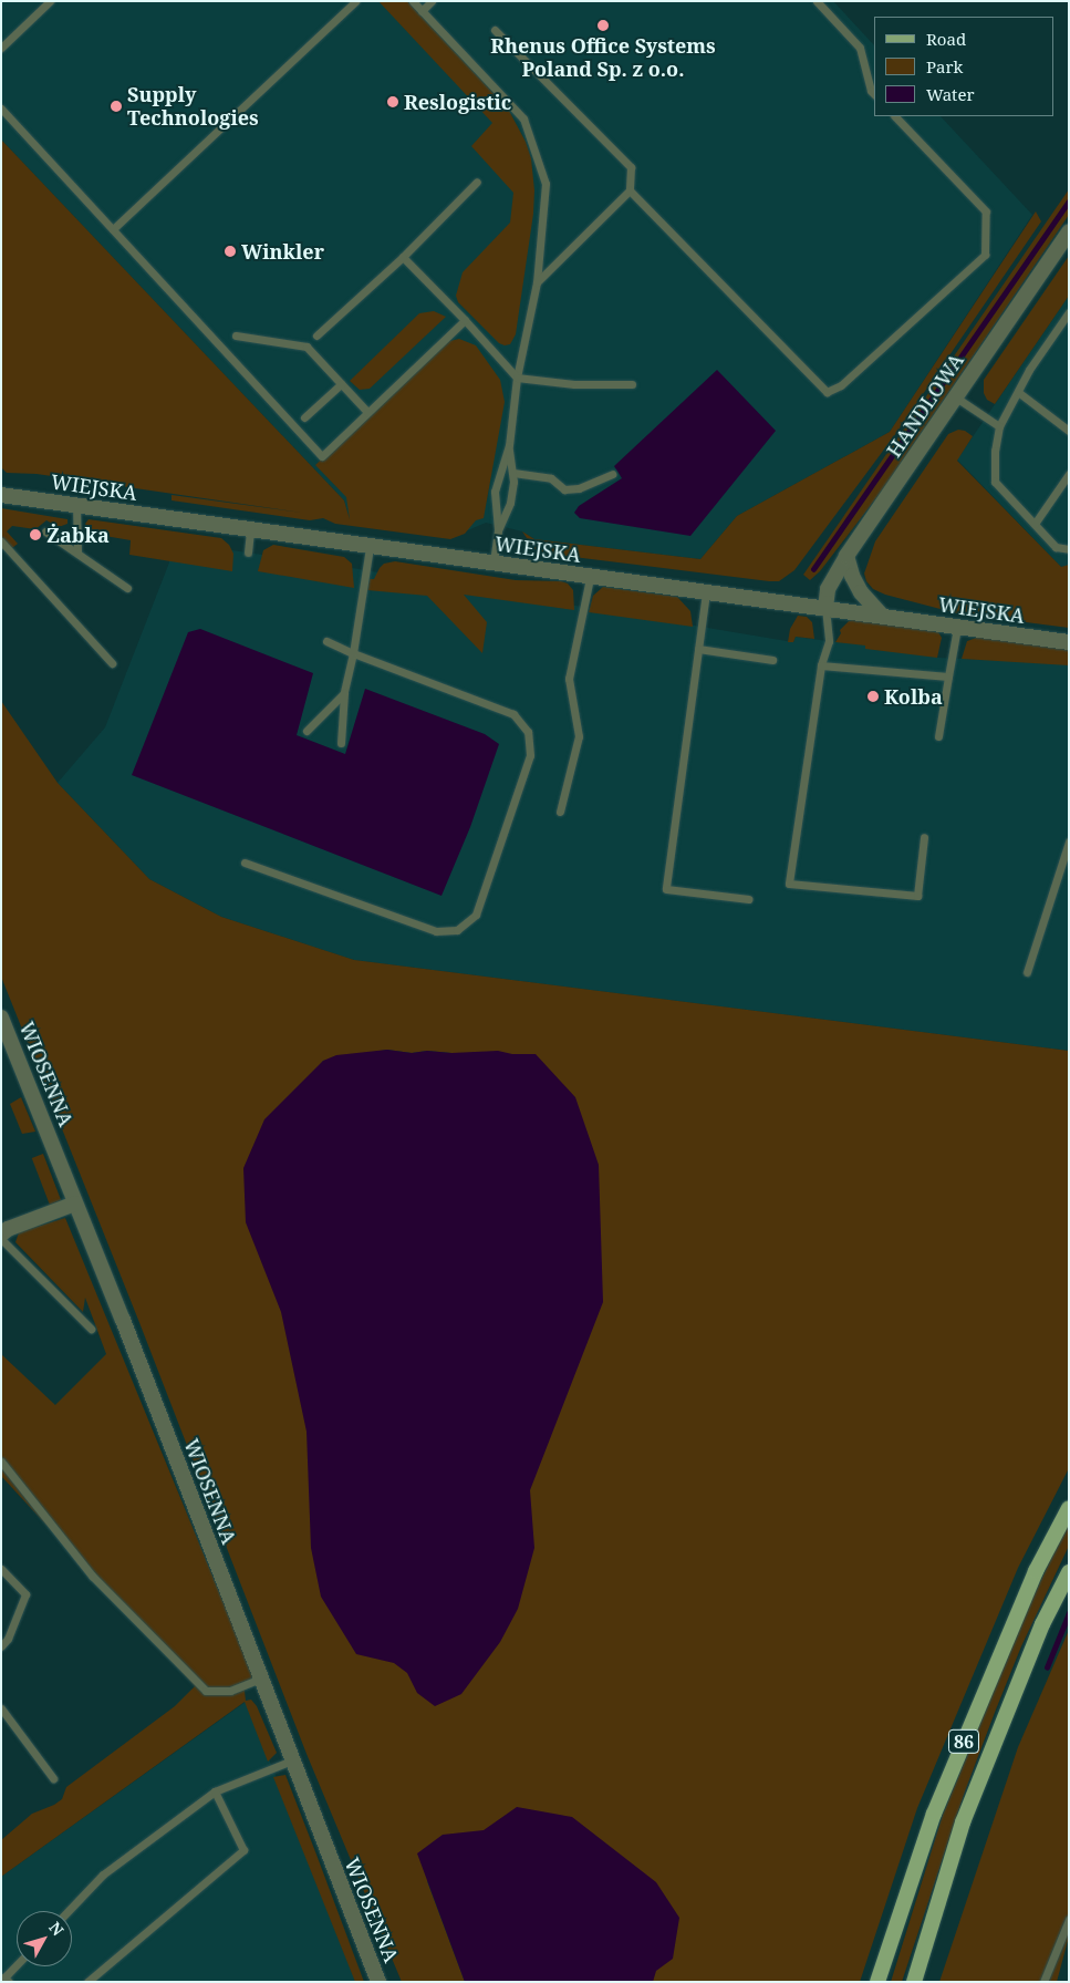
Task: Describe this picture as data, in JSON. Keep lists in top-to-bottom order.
{
  "streets": {
    "main road": ["86"],
    "street": ["HANDLOWA", "WIEJSKA", "WIOSENNA"]
  },
  "crossings": [
    ["HANDLOWA", "WIEJSKA"]
  ],
  "places": [
    "Rhenus Office Systems Poland Sp. z o.o.",
    "Reslogistic",
    "Supply Technologies",
    "Winkler",
    "Żabka",
    "Kolba"
  ],
  "legend": ["Road", "Park", "Water"],
  "north": "top right"
}
